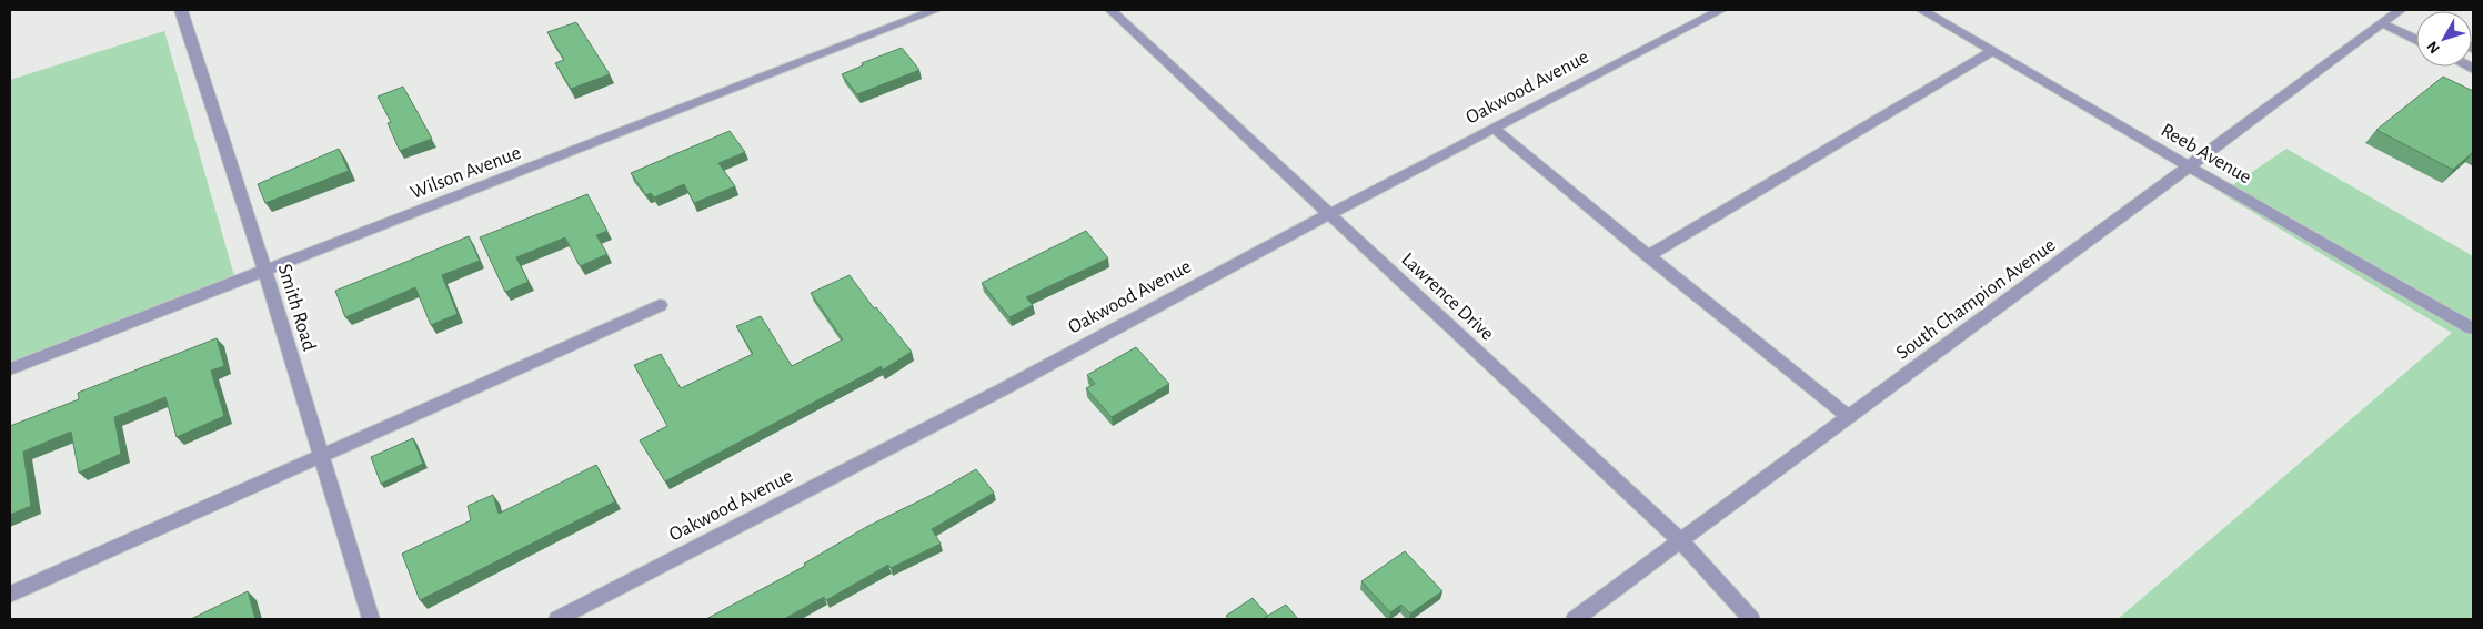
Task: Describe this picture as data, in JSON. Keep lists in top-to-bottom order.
{
  "streets": {
    "street": [
      "Oakwood Avenue",
      "Reeb Avenue",
      "Wilson Avenue",
      "Lawrence Drive",
      "South Champion Avenue",
      "Smith Road"
    ]
  },
  "crossings": [
    ["Oakwood Avenue", "Lawrence Drive"],
    ["Reeb Avenue", "South Champion Avenue"],
    ["Wilson Avenue", "Smith Road"],
    ["Lawrence Drive", "South Champion Avenue"]
  ],
  "north": "bottom left"
}
